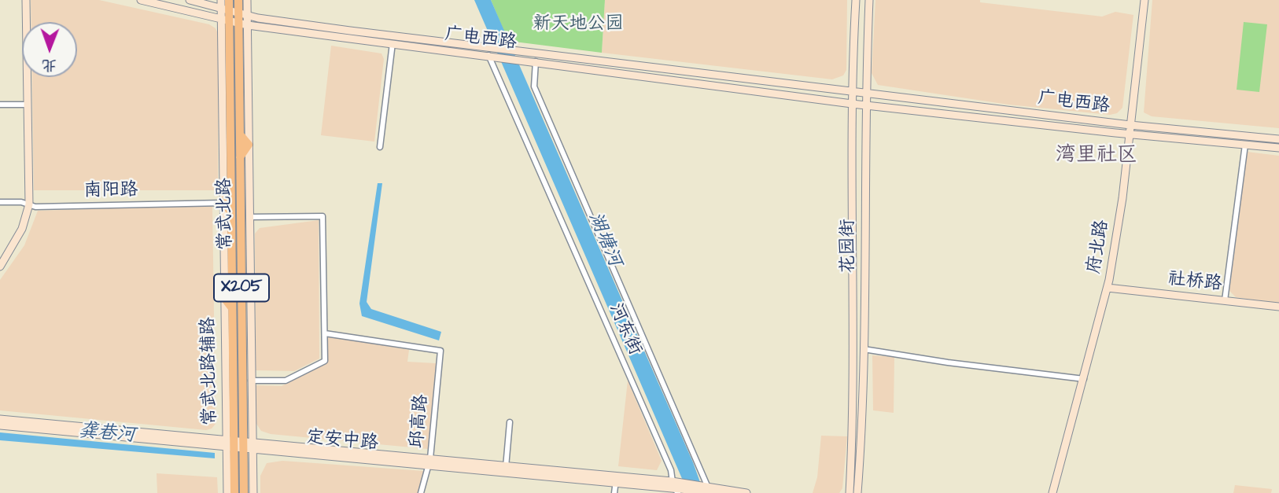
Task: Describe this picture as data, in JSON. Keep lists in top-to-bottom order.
{
  "streets": {
    "main road": [
      "广电西路",
      "常武北路",
      "花园街",
      "府北路",
      "社桥路",
      "X205",
      "常武北路辅路",
      "定安中路"
    ],
    "street": ["南阳路", "河东街", "邱高路"]
  },
  "crossings": [
    ["广电西路", "常武北路"],
    ["广电西路", "花园街"],
    ["广电西路", "府北路"],
    ["广电西路", "河东街"],
    ["广电西路", "常武北路辅路"],
    ["南阳路", "常武北路辅路"],
    ["常武北路", "常武北路辅路"],
    ["常武北路", "定安中路"],
    ["府北路", "社桥路"],
    ["河东街", "定安中路"],
    ["常武北路辅路", "定安中路"],
    ["邱高路", "定安中路"]
  ],
  "districts": ["湾里社区"],
  "water": ["湖塘河", "龚巷河"],
  "parks": ["新天地公园"],
  "north": "bottom"
}
